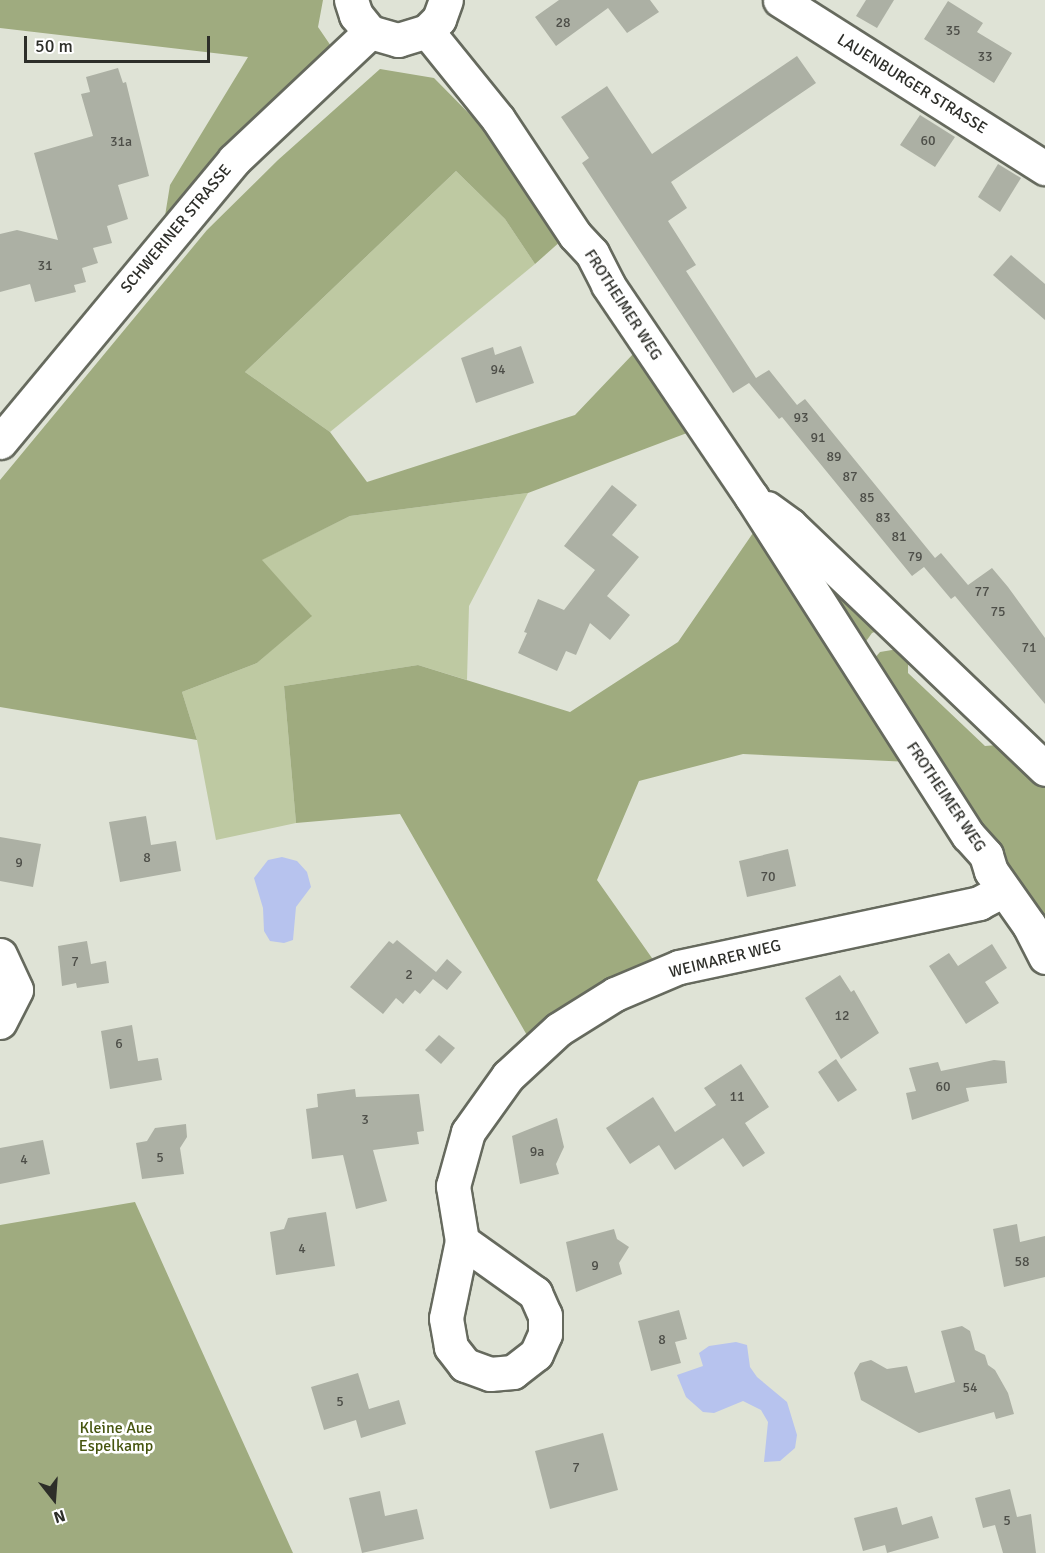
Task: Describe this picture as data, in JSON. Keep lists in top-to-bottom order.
{
  "streets": {
    "street": [
      "LAUENBURGER STRASSE",
      "SCHWERINER STRASSE",
      "FROTHEIMER WEG",
      "WEIMARER WEG"
    ]
  },
  "crossings": [
    ["FROTHEIMER WEG", "WEIMARER WEG"]
  ],
  "parks": ["Kleine Aue Espelkamp"],
  "house_numbers": [
    "28",
    "35",
    "33",
    "60",
    "31a",
    "31",
    "94",
    "93",
    "91",
    "89",
    "87",
    "85",
    "83",
    "81",
    "79",
    "77",
    "75",
    "71",
    "8",
    "9",
    "70",
    "7",
    "2",
    "12",
    "6",
    "60",
    "11",
    "3",
    "9a",
    "5",
    "4",
    "4",
    "58",
    "9",
    "8",
    "54",
    "5",
    "7",
    "5"
  ],
  "scale_bar": "50 m",
  "north": "bottom"
}
